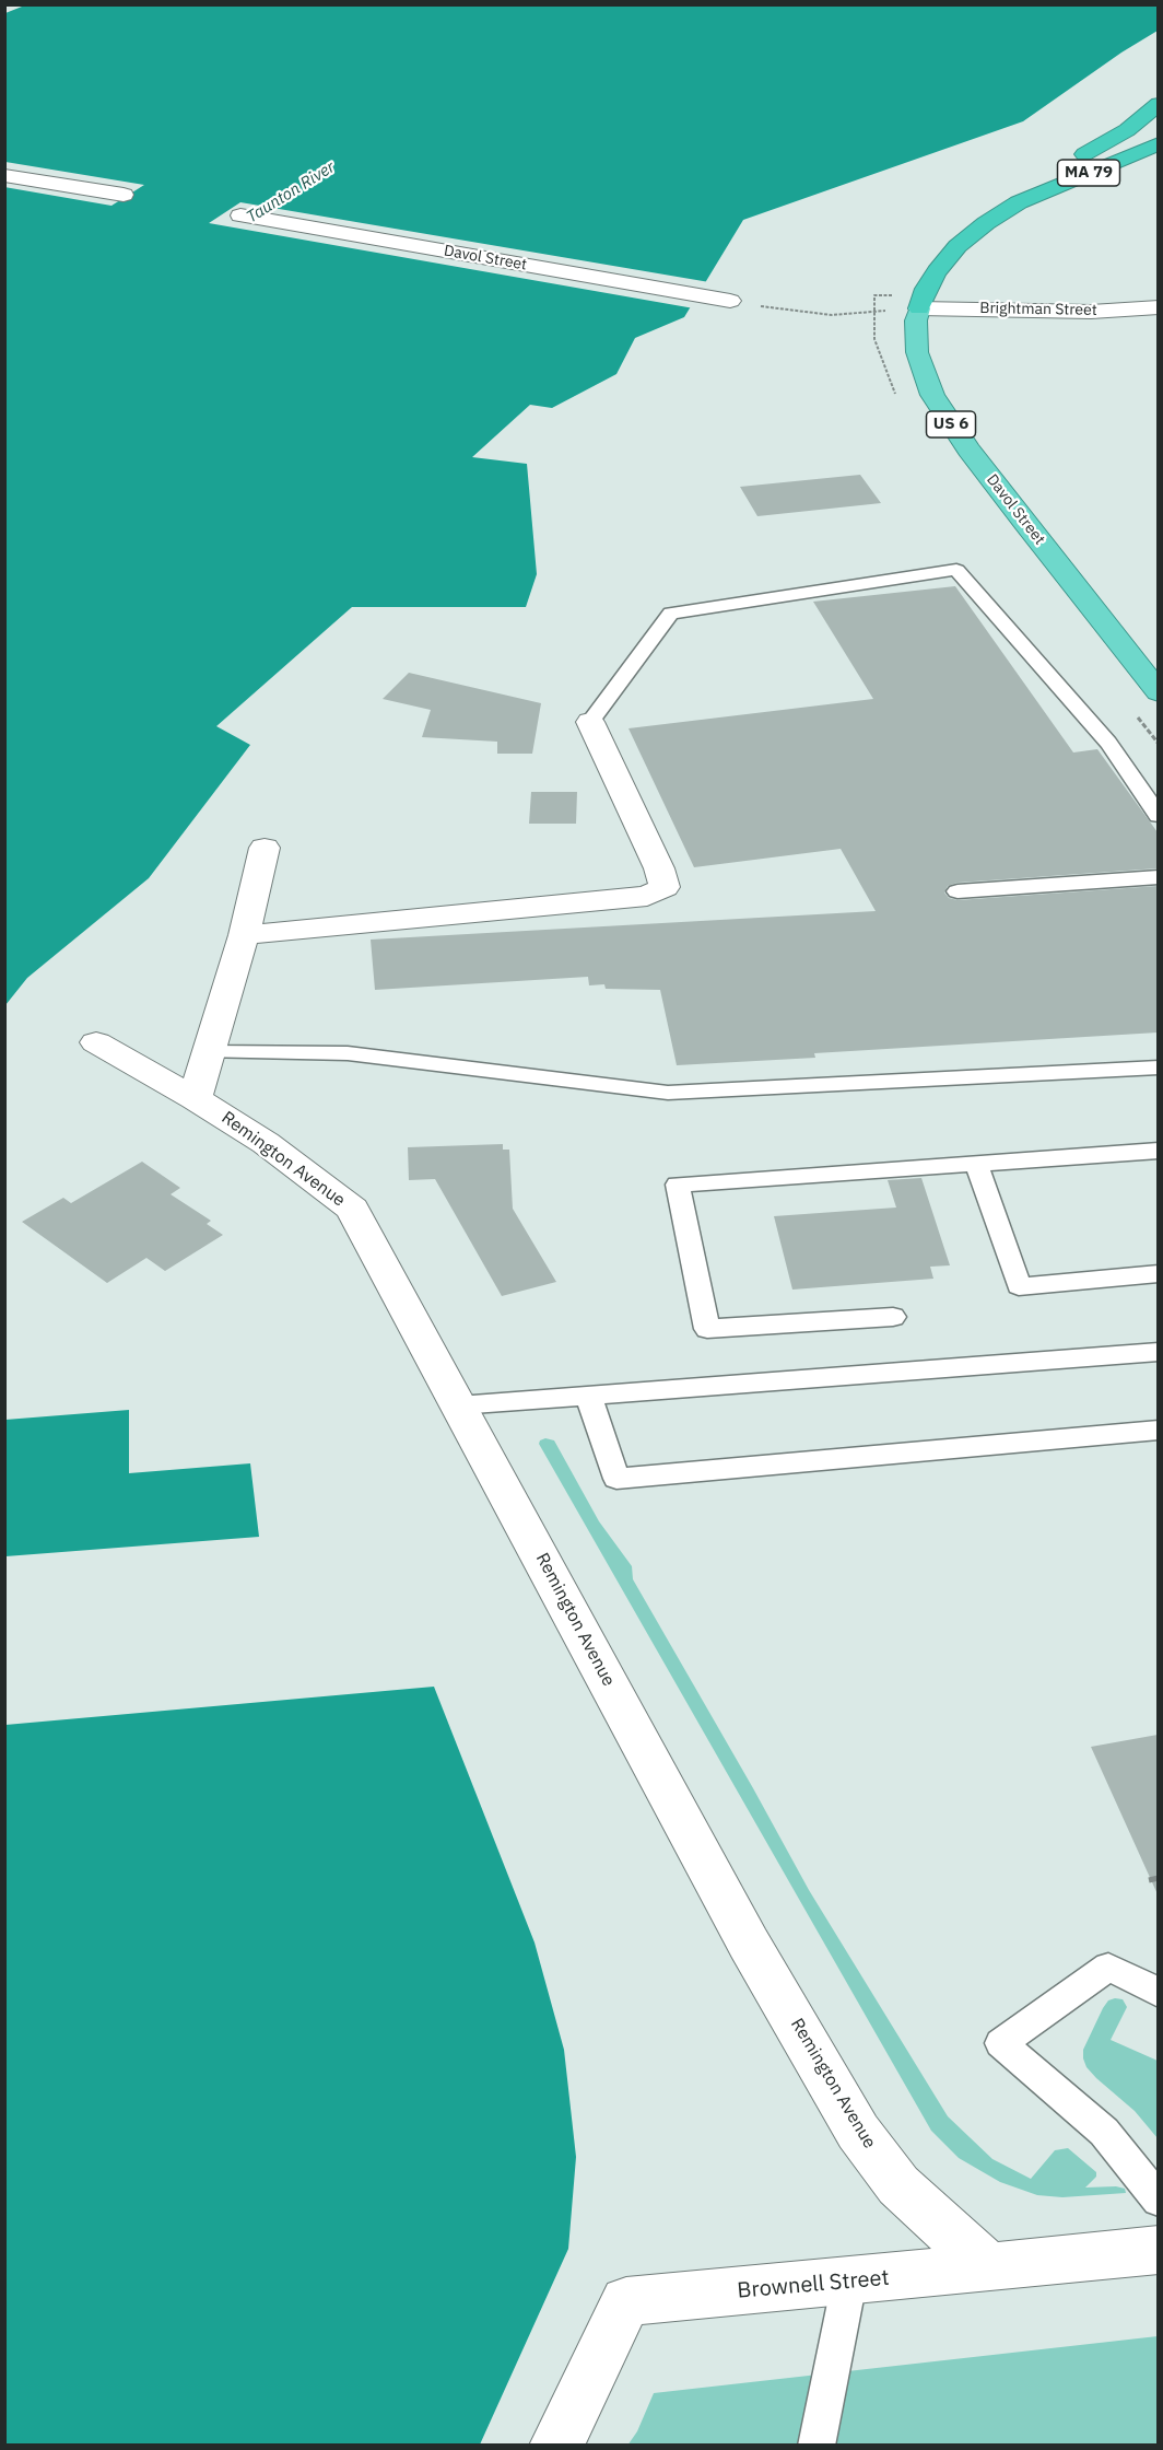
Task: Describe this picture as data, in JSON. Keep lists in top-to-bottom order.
{
  "streets": {
    "highway": ["MA 79", "Davol Street", "US 6"],
    "street": ["Brightman Street", "Remington Avenue", "Brownell Street"]
  },
  "crossings": [
    ["MA 79", "US 6"],
    ["Davol Street", "Brightman Street"],
    ["Davol Street", "US 6"],
    ["Brightman Street", "US 6"],
    ["Remington Avenue", "Brownell Street"]
  ],
  "water": ["Taunton River"]
}
